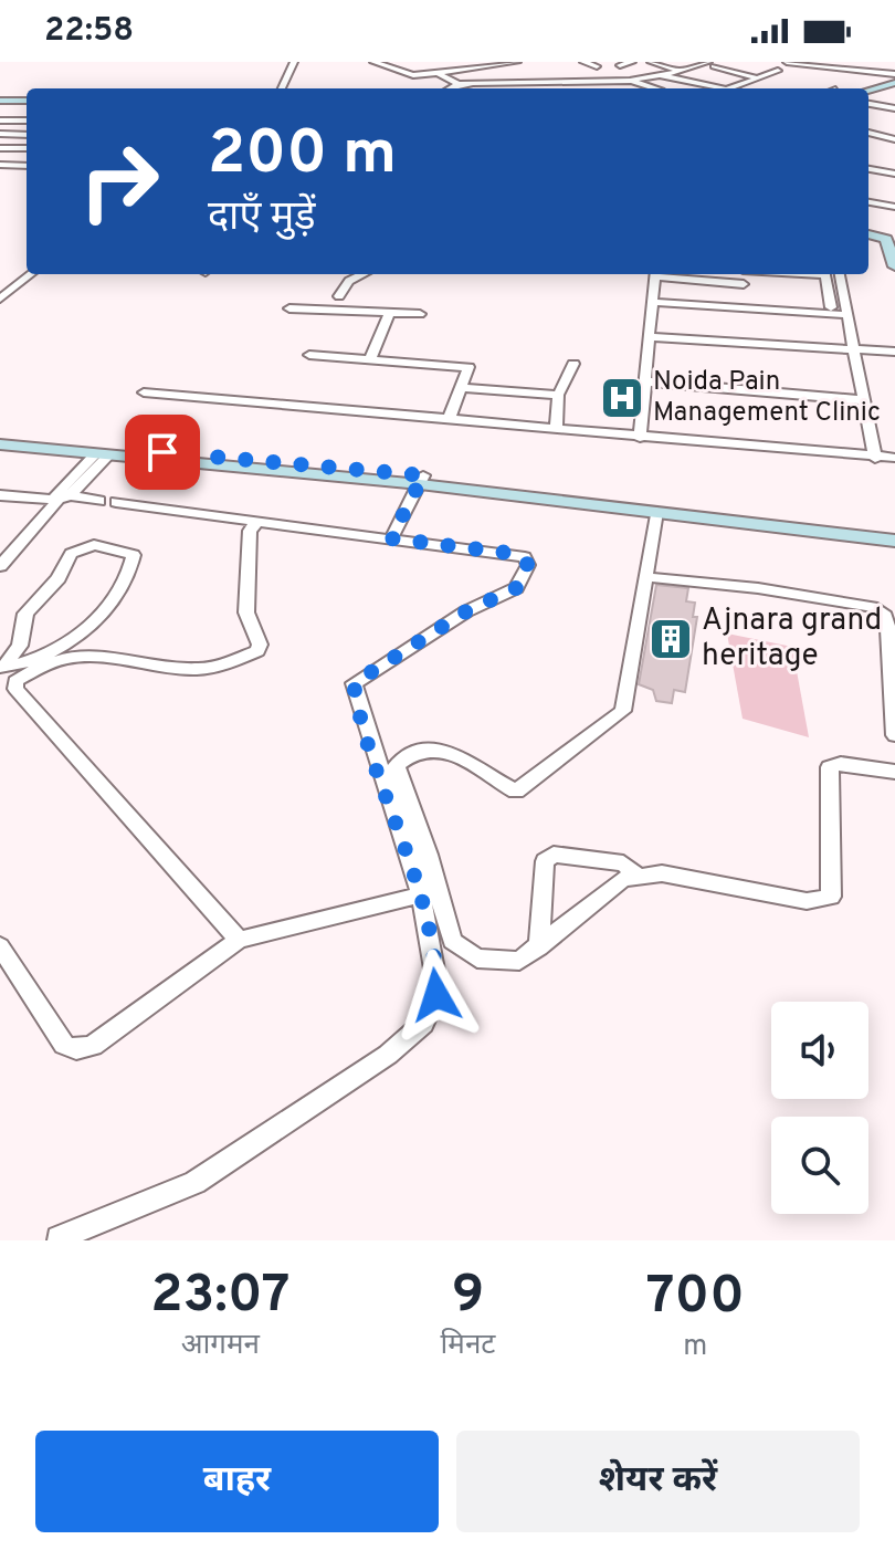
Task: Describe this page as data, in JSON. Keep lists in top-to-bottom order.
{
  "places": {
    "hospital": ["Noida Pain Management Clinic"],
    "building": ["Ajnara grand heritage"]
  },
  "page": {
    "status": "22:58",
    "turn": ["200 m", "दाएँ मुड़ें"],
    "eta": [
      "23:07",
      "आगमन",
      "9",
      "मिनट",
      "700",
      "m"
    ],
    "buttons": ["बाहर", "शेयर करें"]
  }
}
